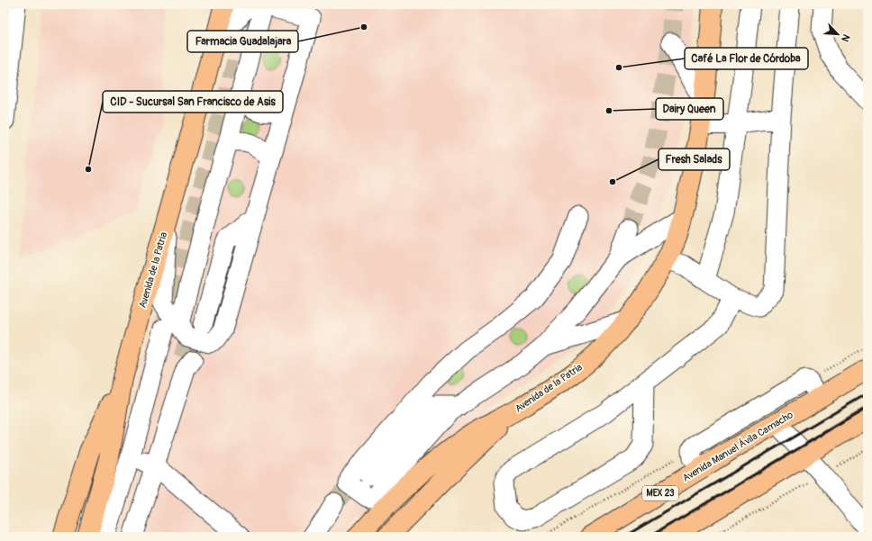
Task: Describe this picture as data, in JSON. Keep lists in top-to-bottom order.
{
  "streets": {
    "main road": ["Avenida de la Patria", "Avenida Manuel Ávila Camacho", "MEX 23"]
  },
  "places": [
    "Farmacia Guadalajara",
    "Café La Flor de Córdoba",
    "Dairy Queen",
    "CID - Sucursal San Francisco de Asis",
    "Fresh Salads"
  ],
  "north": "bottom right"
}
